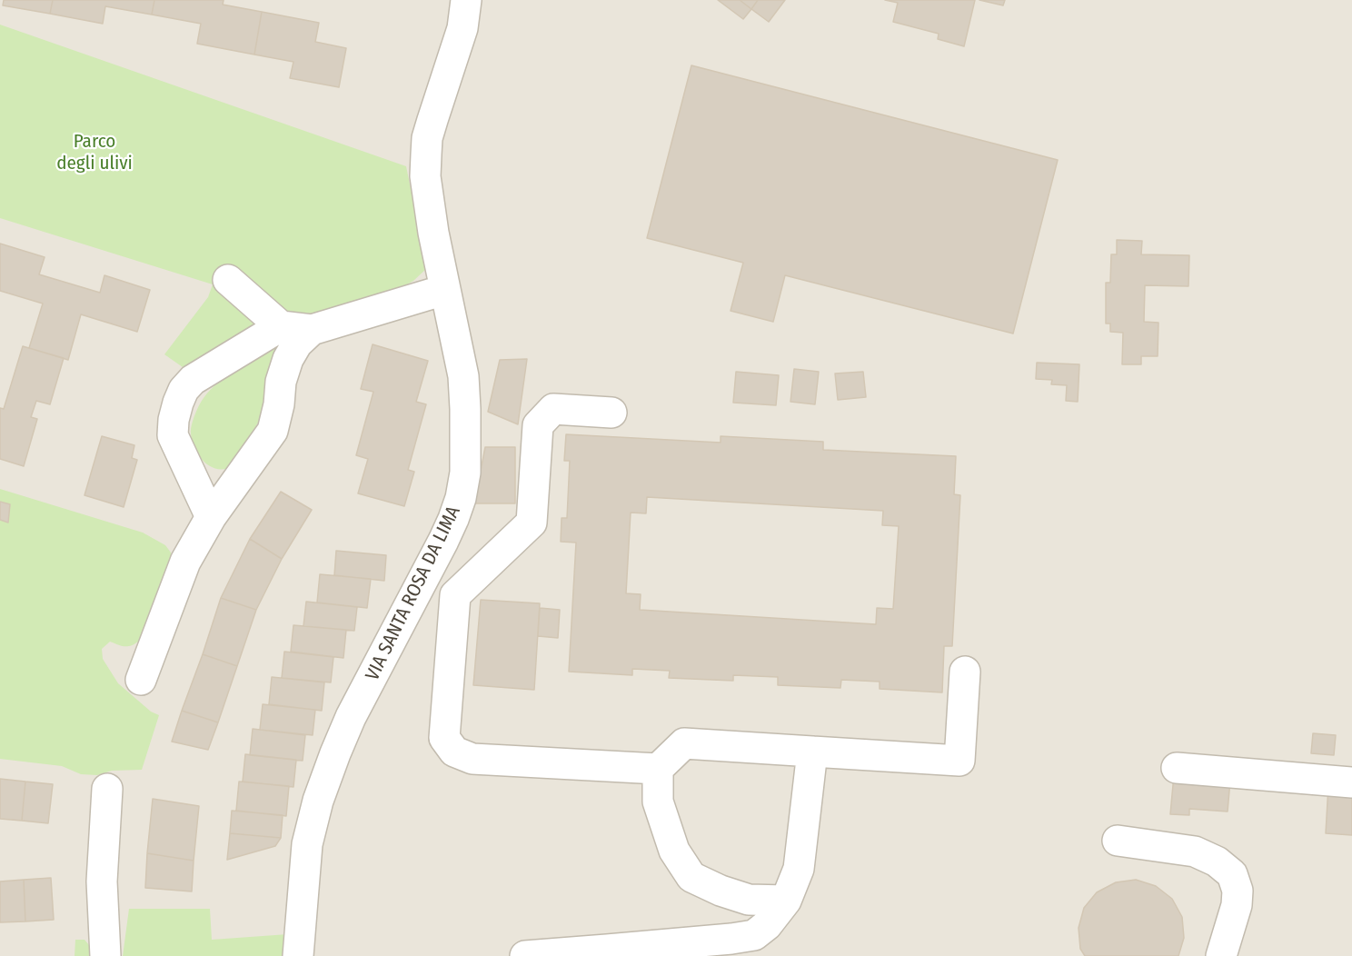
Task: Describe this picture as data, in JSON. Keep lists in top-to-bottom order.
{
  "streets": {
    "street": ["VIA SANTA ROSA DA LIMA"]
  },
  "parks": ["Parco degli ulivi"]
}
